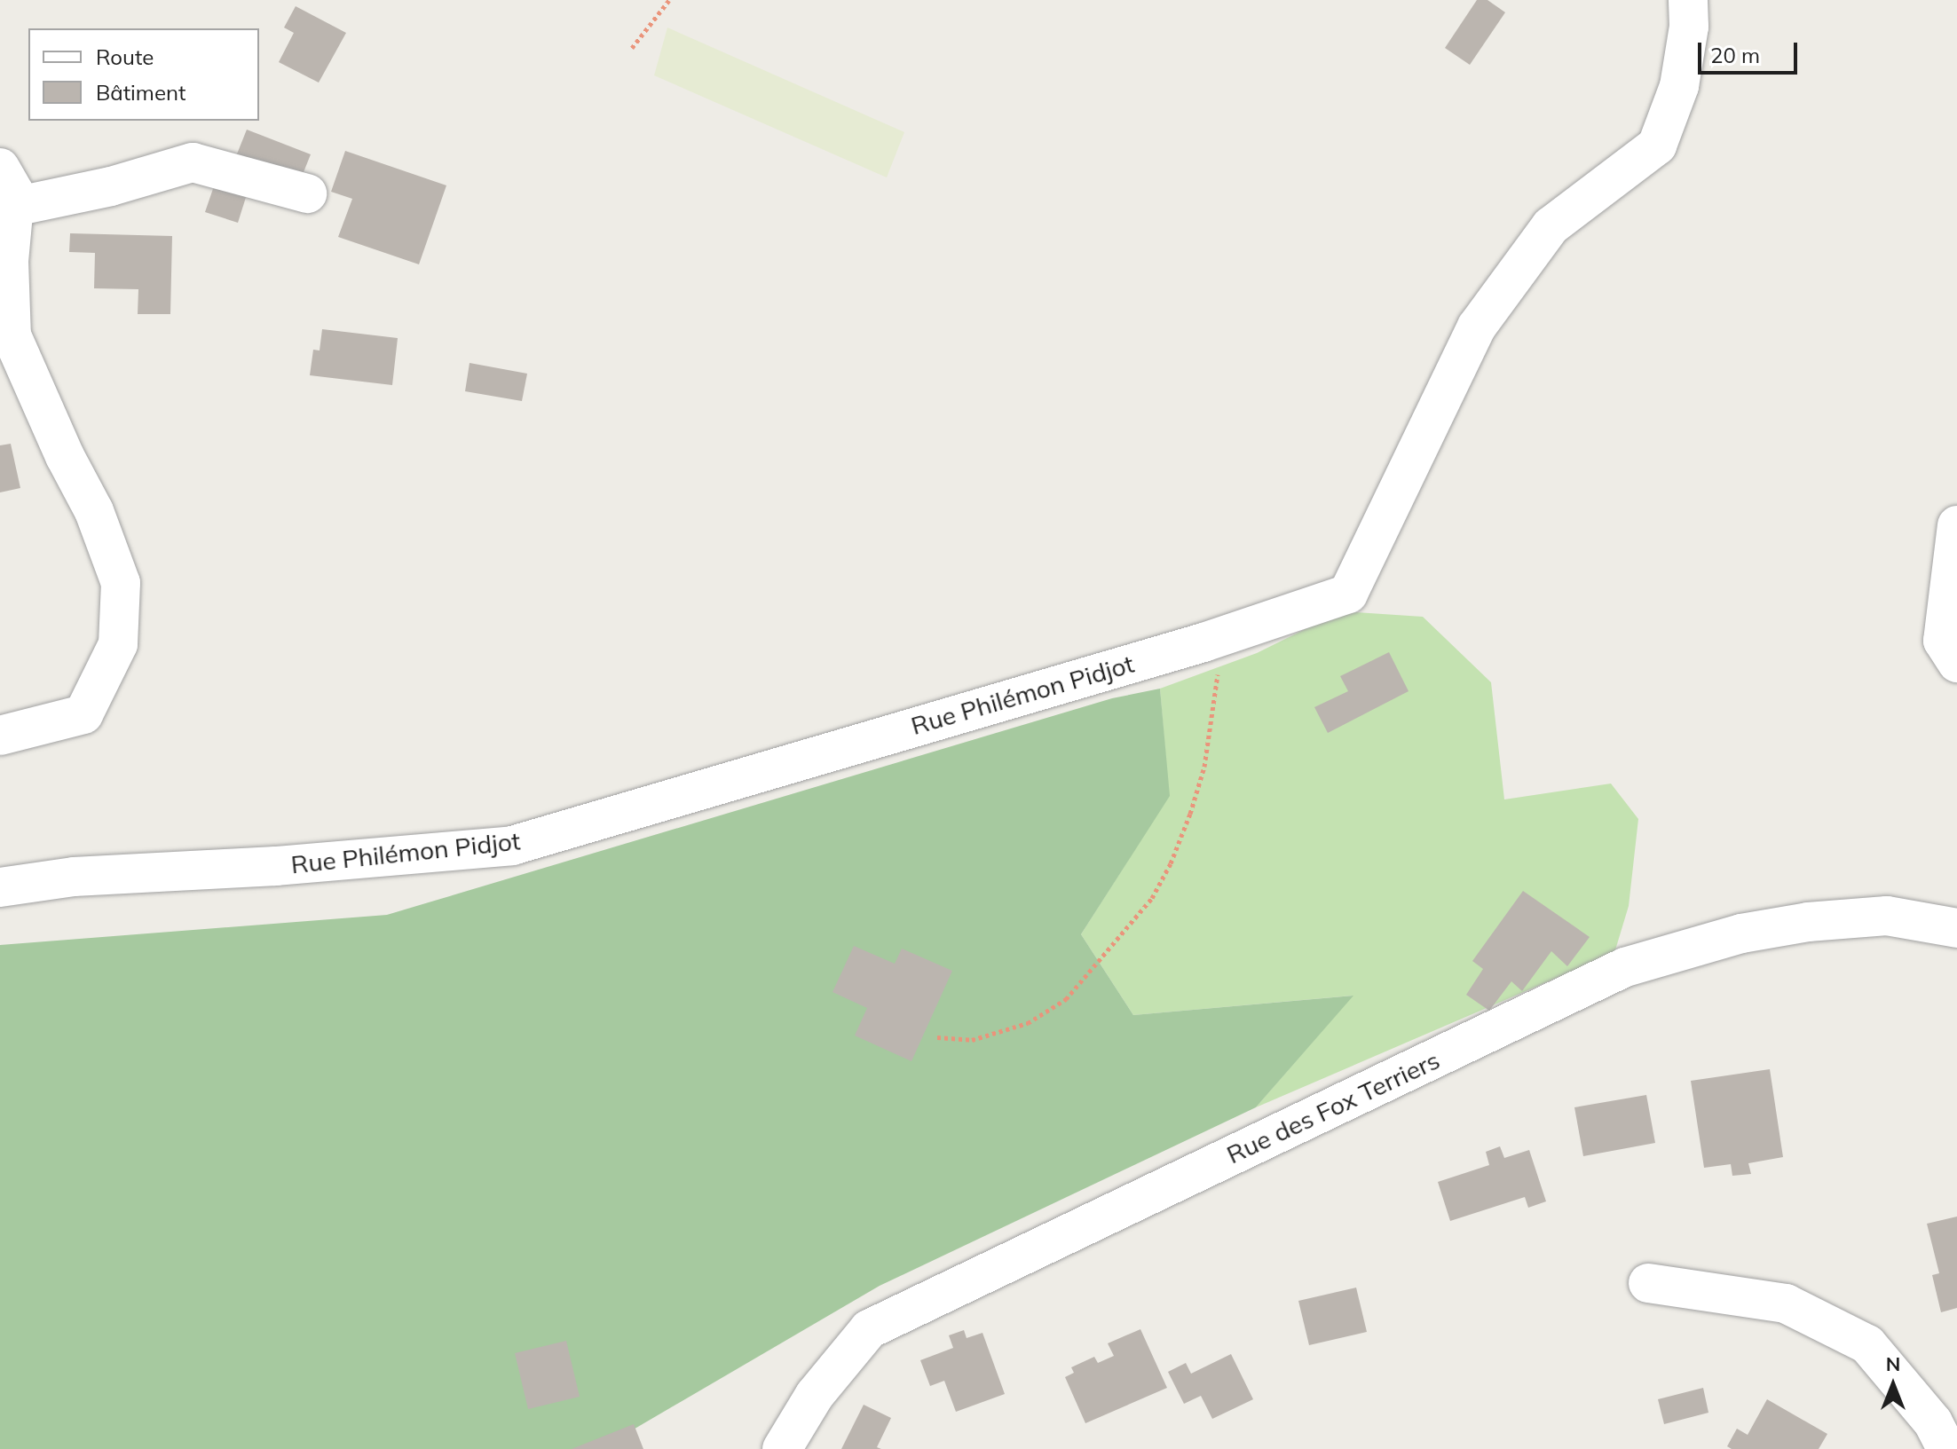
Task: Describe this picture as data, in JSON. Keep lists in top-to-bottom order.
{
  "streets": {
    "street": ["Rue Philémon Pidjot", "Rue des Fox Terriers"]
  },
  "legend": ["Route", "Bâtiment"],
  "scale_bar": "20 m",
  "north": "top"
}
